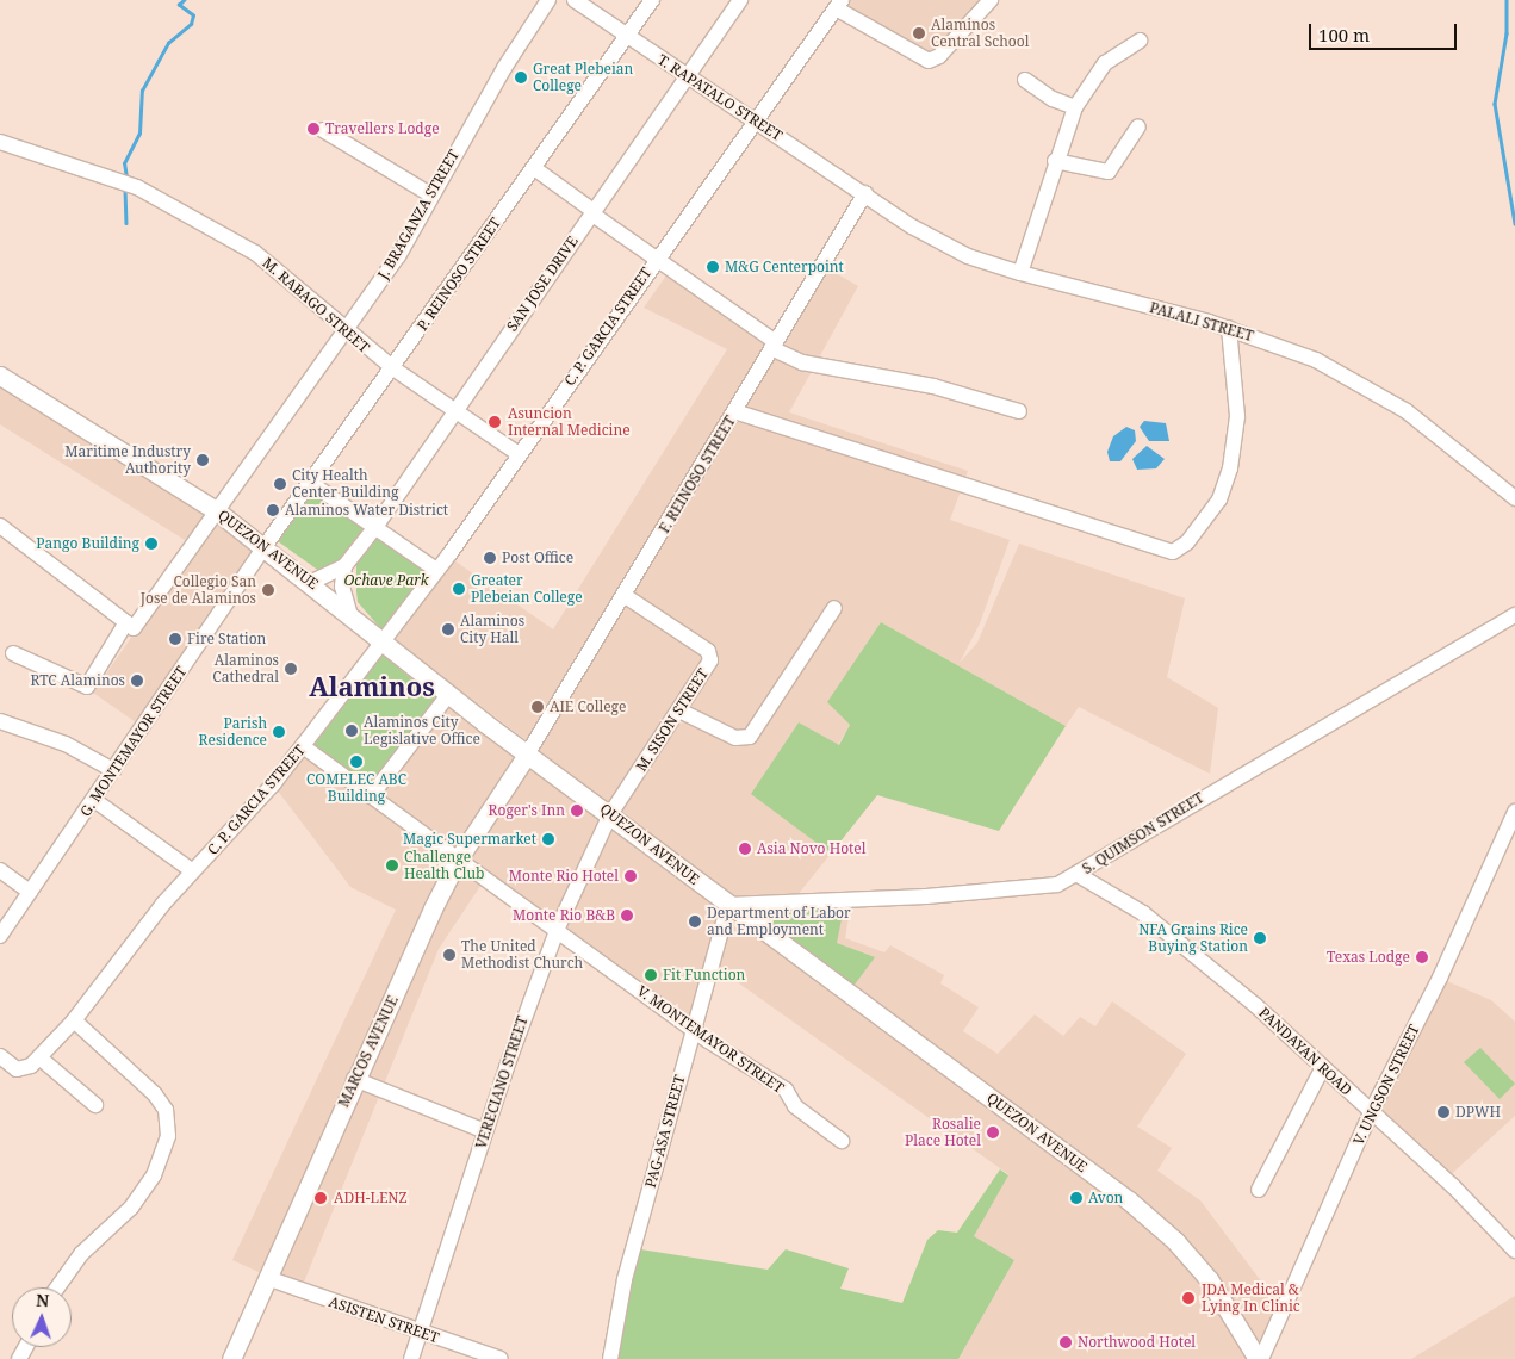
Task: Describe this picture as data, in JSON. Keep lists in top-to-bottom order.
{
  "streets": {
    "main road": ["QUEZON AVENUE", "MARCOS AVENUE"],
    "street": [
      "T. RAPATALO STREET",
      "J. BRAGANZA STREET",
      "P. REINOSO STREET",
      "SAN JOSE DRIVE",
      "M. RABAGO STREET",
      "PALALI STREET",
      "C. P. GARCIA STREET",
      "F. REINOSO STREET",
      "M. SISON STREET",
      "G. MONTEMAYOR STREET",
      "S. QUIMSON STREET",
      "V. MONTEMAYOR STREET",
      "PANDAYAN ROAD",
      "VERECIANO STREET",
      "V. UNGSON STREET",
      "PAG-ASA STREET",
      "ASISTEN STREET"
    ]
  },
  "crossings": [
    ["T. RAPATALO STREET", "P. REINOSO STREET"],
    ["T. RAPATALO STREET", "SAN JOSE DRIVE"],
    ["T. RAPATALO STREET", "PALALI STREET"],
    ["T. RAPATALO STREET", "C. P. GARCIA STREET"],
    ["T. RAPATALO STREET", "F. REINOSO STREET"],
    ["J. BRAGANZA STREET", "M. RABAGO STREET"],
    ["J. BRAGANZA STREET", "QUEZON AVENUE"],
    ["P. REINOSO STREET", "M. RABAGO STREET"],
    ["P. REINOSO STREET", "QUEZON AVENUE"],
    ["P. REINOSO STREET", "G. MONTEMAYOR STREET"],
    ["SAN JOSE DRIVE", "M. RABAGO STREET"],
    ["SAN JOSE DRIVE", "QUEZON AVENUE"],
    ["M. RABAGO STREET", "C. P. GARCIA STREET"],
    ["PALALI STREET", "F. REINOSO STREET"],
    ["C. P. GARCIA STREET", "QUEZON AVENUE"],
    ["C. P. GARCIA STREET", "V. MONTEMAYOR STREET"],
    ["F. REINOSO STREET", "QUEZON AVENUE"],
    ["F. REINOSO STREET", "M. SISON STREET"],
    ["F. REINOSO STREET", "MARCOS AVENUE"],
    ["QUEZON AVENUE", "M. SISON STREET"],
    ["QUEZON AVENUE", "G. MONTEMAYOR STREET"],
    ["QUEZON AVENUE", "S. QUIMSON STREET"],
    ["QUEZON AVENUE", "MARCOS AVENUE"],
    ["QUEZON AVENUE", "VERECIANO STREET"],
    ["QUEZON AVENUE", "V. UNGSON STREET"],
    ["QUEZON AVENUE", "PAG-ASA STREET"],
    ["M. SISON STREET", "VERECIANO STREET"],
    ["S. QUIMSON STREET", "PANDAYAN ROAD"],
    ["S. QUIMSON STREET", "PAG-ASA STREET"],
    ["V. MONTEMAYOR STREET", "MARCOS AVENUE"],
    ["V. MONTEMAYOR STREET", "VERECIANO STREET"],
    ["V. MONTEMAYOR STREET", "PAG-ASA STREET"],
    ["MARCOS AVENUE", "ASISTEN STREET"],
    ["PANDAYAN ROAD", "V. UNGSON STREET"],
    ["VERECIANO STREET", "ASISTEN STREET"]
  ],
  "districts": ["Alaminos"],
  "parks": ["Ochave Park"],
  "places": [
    "Alaminos Central School",
    "Great Plebeian College",
    "Travellers Lodge",
    "M&G Centerpoint",
    "Asuncion Internal Medicine",
    "Maritime Industry Authority",
    "City Health Center Building",
    "Alaminos Water District",
    "Pango Building",
    "Post Office",
    "Greater Plebeian College",
    "Collegio San Jose de Alaminos",
    "Alaminos City Hall",
    "Fire Station",
    "Alaminos Cathedral",
    "RTC Alaminos",
    "AIE College",
    "Alaminos City Legislative Office",
    "Parish Residence",
    "COMELEC ABC Building",
    "Roger's Inn",
    "Magic Supermarket",
    "Asia Novo Hotel",
    "Challenge Health Club",
    "Monte Rio Hotel",
    "Monte Rio B&B",
    "Department of Labor and Employment",
    "NFA Grains Rice Buying Station",
    "The United Methodist Church",
    "Texas Lodge",
    "Fit Function",
    "DPWH",
    "Rosalie Place Hotel",
    "ADH-LENZ",
    "Avon",
    "JDA Medical & Lying In Clinic",
    "Northwood Hotel"
  ],
  "scale_bar": "100 m",
  "north": "top"
}
